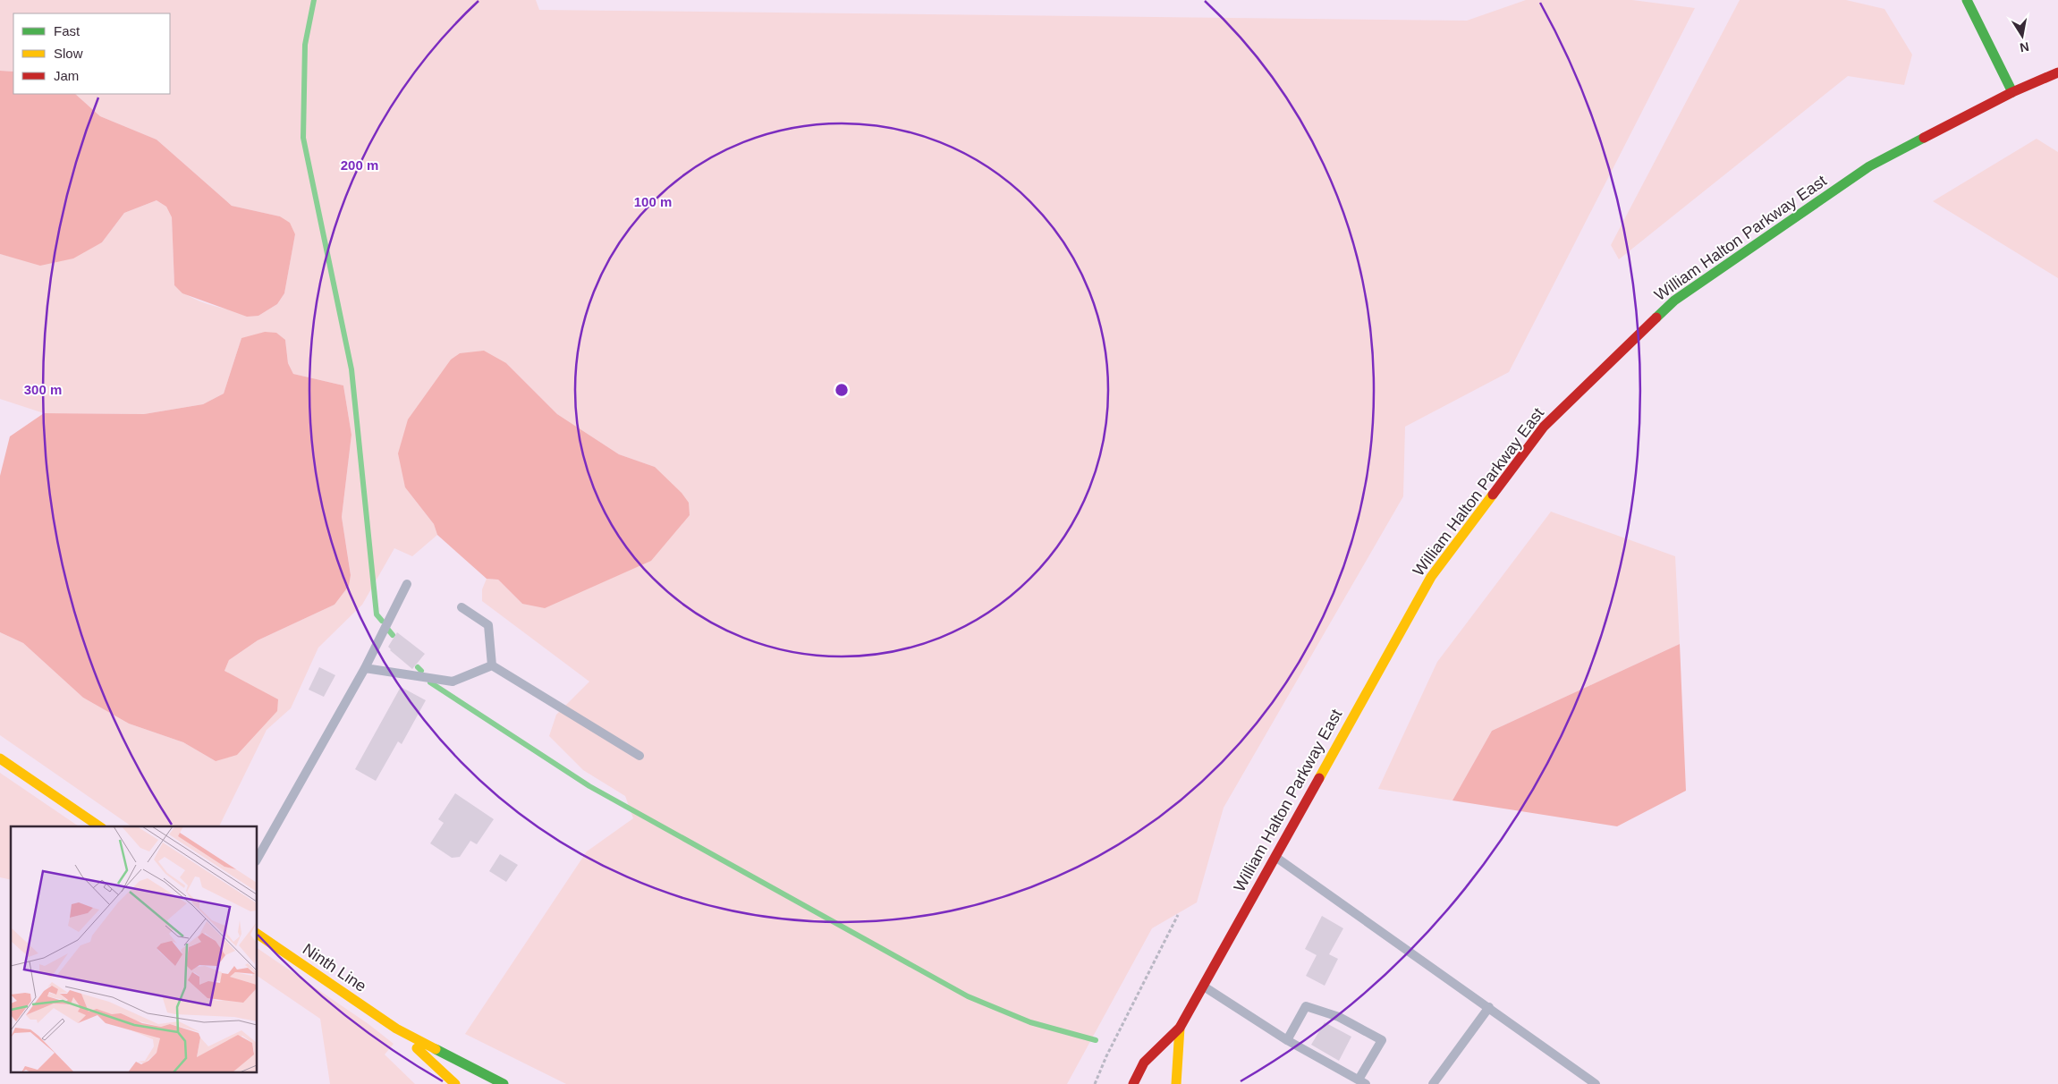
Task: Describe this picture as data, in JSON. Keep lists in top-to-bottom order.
{
  "streets": {
    "main road": ["William Halton Parkway East", "Ninth Line"]
  },
  "legend": ["Fast", "Slow", "Jam"],
  "north": "bottom",
  "rings": ["200 m", "100 m", "300 m"]
}
